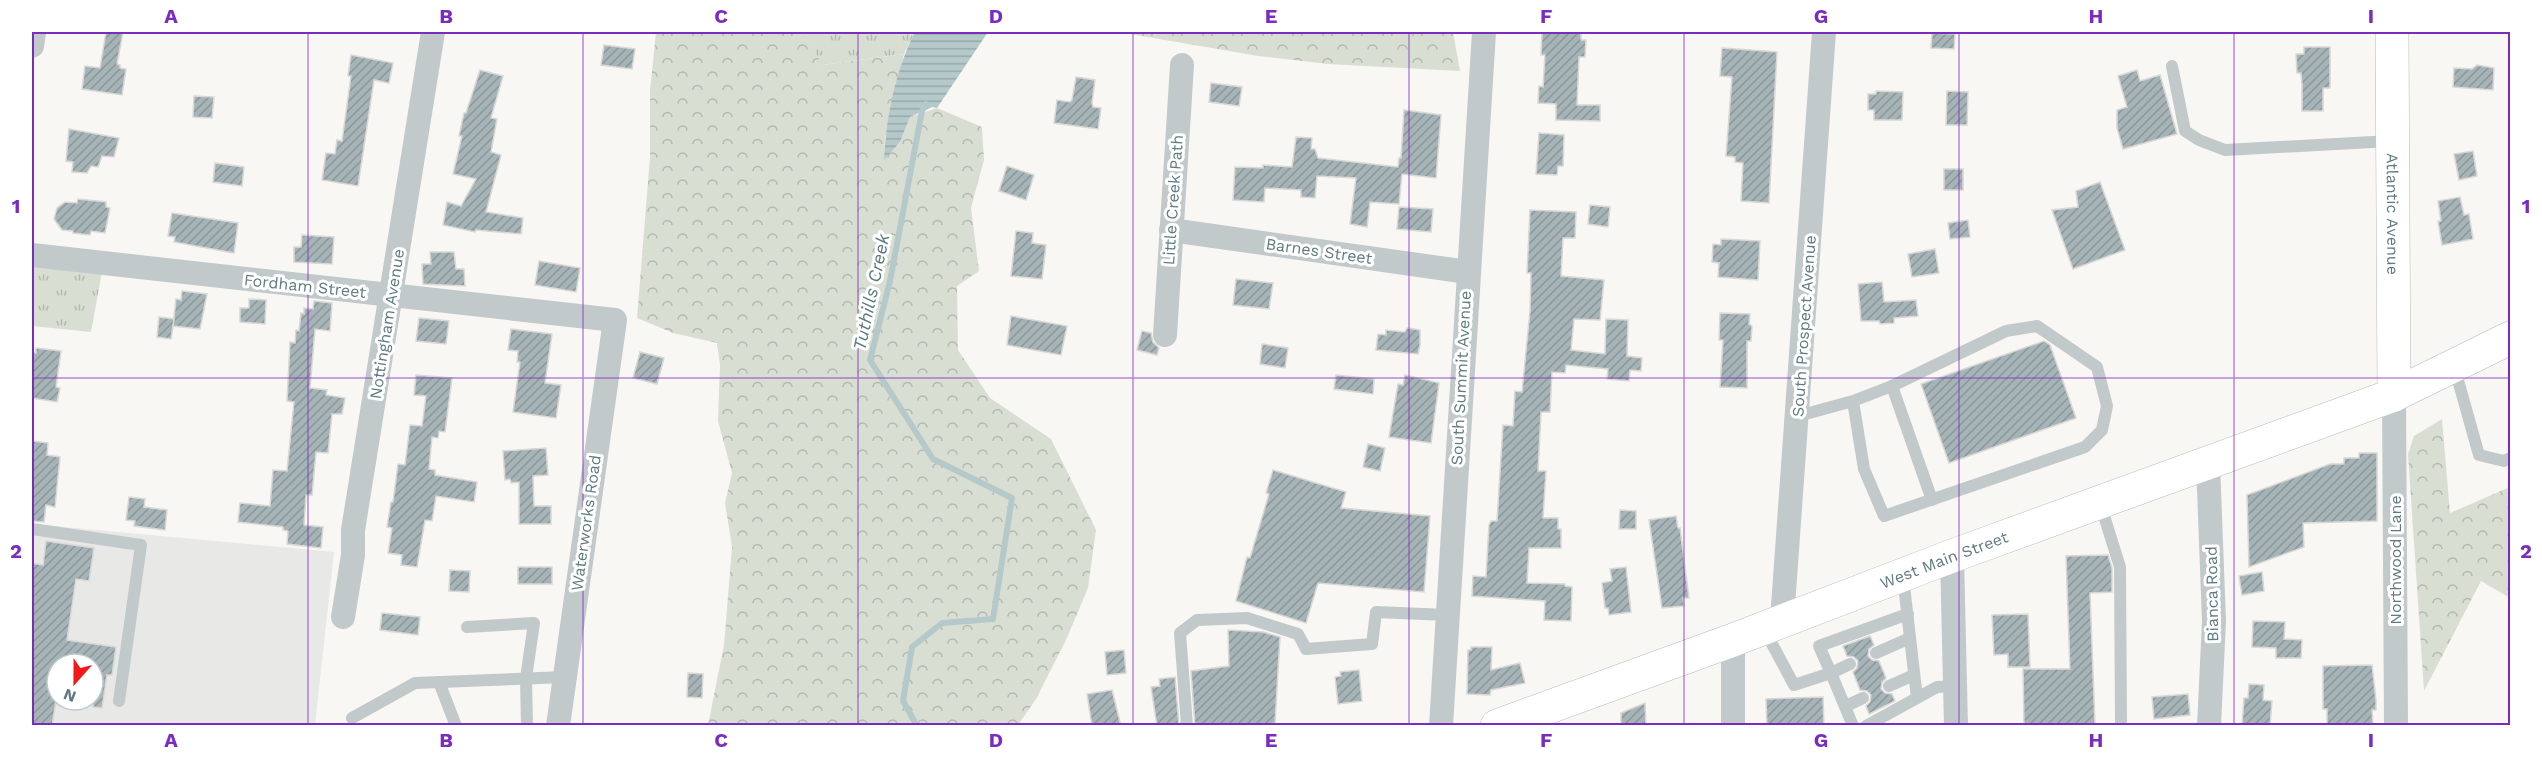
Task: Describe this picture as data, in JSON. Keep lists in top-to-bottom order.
{
  "streets": {
    "main road": ["Atlantic Avenue", "West Main Street"],
    "street": [
      "Little Creek Path",
      "Barnes Street",
      "Fordham Street",
      "Nottingham Avenue",
      "South Prospect Avenue",
      "South Summit Avenue",
      "Waterworks Road",
      "Northwood Lane",
      "Bianca Road"
    ]
  },
  "crossings": [
    ["Little Creek Path", "Barnes Street"],
    ["Atlantic Avenue", "West Main Street"],
    ["Atlantic Avenue", "Northwood Lane"],
    ["Barnes Street", "South Summit Avenue"],
    ["Fordham Street", "Nottingham Avenue"],
    ["Fordham Street", "Waterworks Road"],
    ["South Prospect Avenue", "West Main Street"],
    ["West Main Street", "Northwood Lane"],
    ["West Main Street", "Bianca Road"]
  ],
  "water": ["Tuthills Creek"],
  "north": "bottom",
  "grid": {
    "columns": [
      "A",
      "B",
      "C",
      "D",
      "E",
      "F",
      "G",
      "H",
      "I"
    ],
    "rows": ["1", "2"]
  }
}
